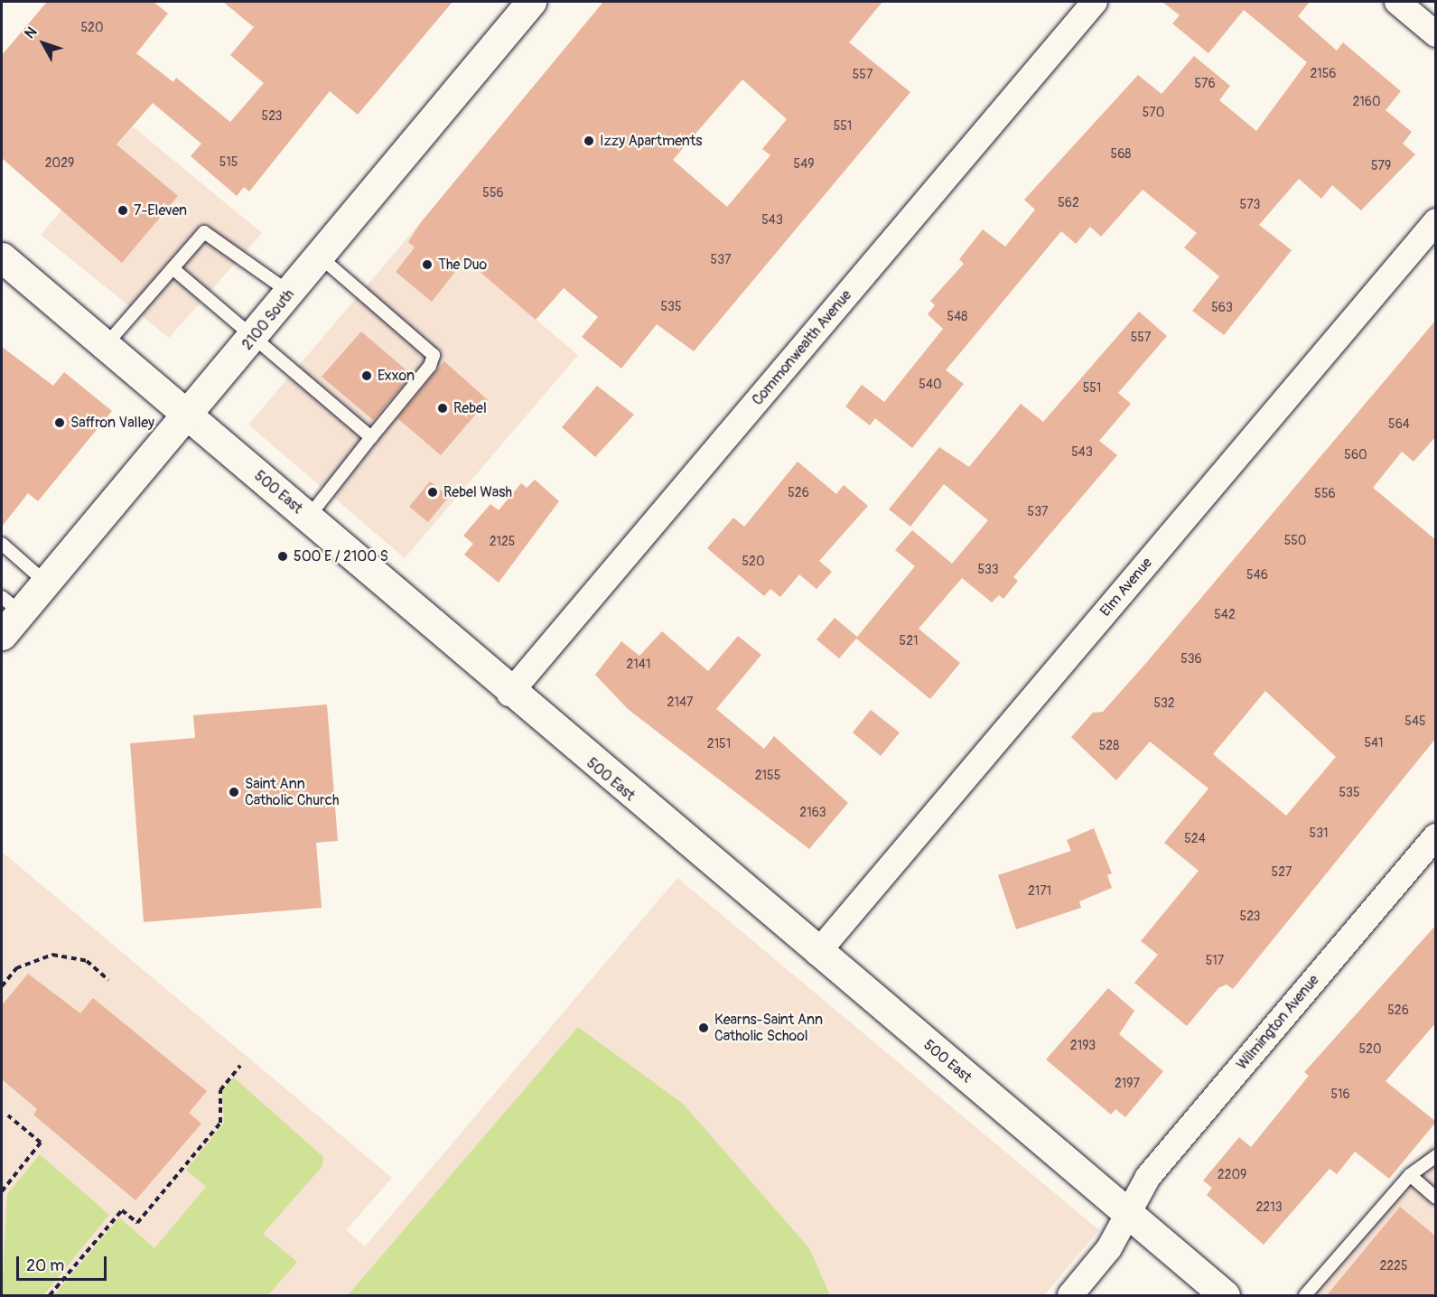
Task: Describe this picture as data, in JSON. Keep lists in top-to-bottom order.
{
  "streets": {
    "street": [
      "2100 South",
      "Commonwealth Avenue",
      "500 East",
      "Elm Avenue",
      "Wilmington Avenue"
    ]
  },
  "crossings": [
    ["2100 South", "500 East"],
    ["Commonwealth Avenue", "500 East"],
    ["500 East", "Elm Avenue"],
    ["500 East", "Wilmington Avenue"]
  ],
  "places": [
    "Izzy Apartments",
    "7-Eleven",
    "The Duo",
    "Exxon",
    "Rebel",
    "Saffron Valley",
    "Rebel Wash",
    "500 E / 2100 S",
    "Saint Ann Catholic Church",
    "Kearns-Saint Ann Catholic School"
  ],
  "house_numbers": [
    "520",
    "2156",
    "557",
    "576",
    "2160",
    "570",
    "523",
    "551",
    "568",
    "515",
    "2029",
    "549",
    "579",
    "556",
    "562",
    "573",
    "543",
    "537",
    "535",
    "563",
    "548",
    "557",
    "540",
    "551",
    "564",
    "543",
    "560",
    "526",
    "556",
    "537",
    "550",
    "2125",
    "520",
    "533",
    "546",
    "542",
    "521",
    "536",
    "2141",
    "2147",
    "532",
    "545",
    "541",
    "2151",
    "528",
    "2155",
    "535",
    "2163",
    "531",
    "524",
    "527",
    "2171",
    "523",
    "517",
    "526",
    "2193",
    "520",
    "2197",
    "516",
    "2209",
    "2213",
    "2225"
  ],
  "scale_bar": "20 m",
  "north": "top left"
}
